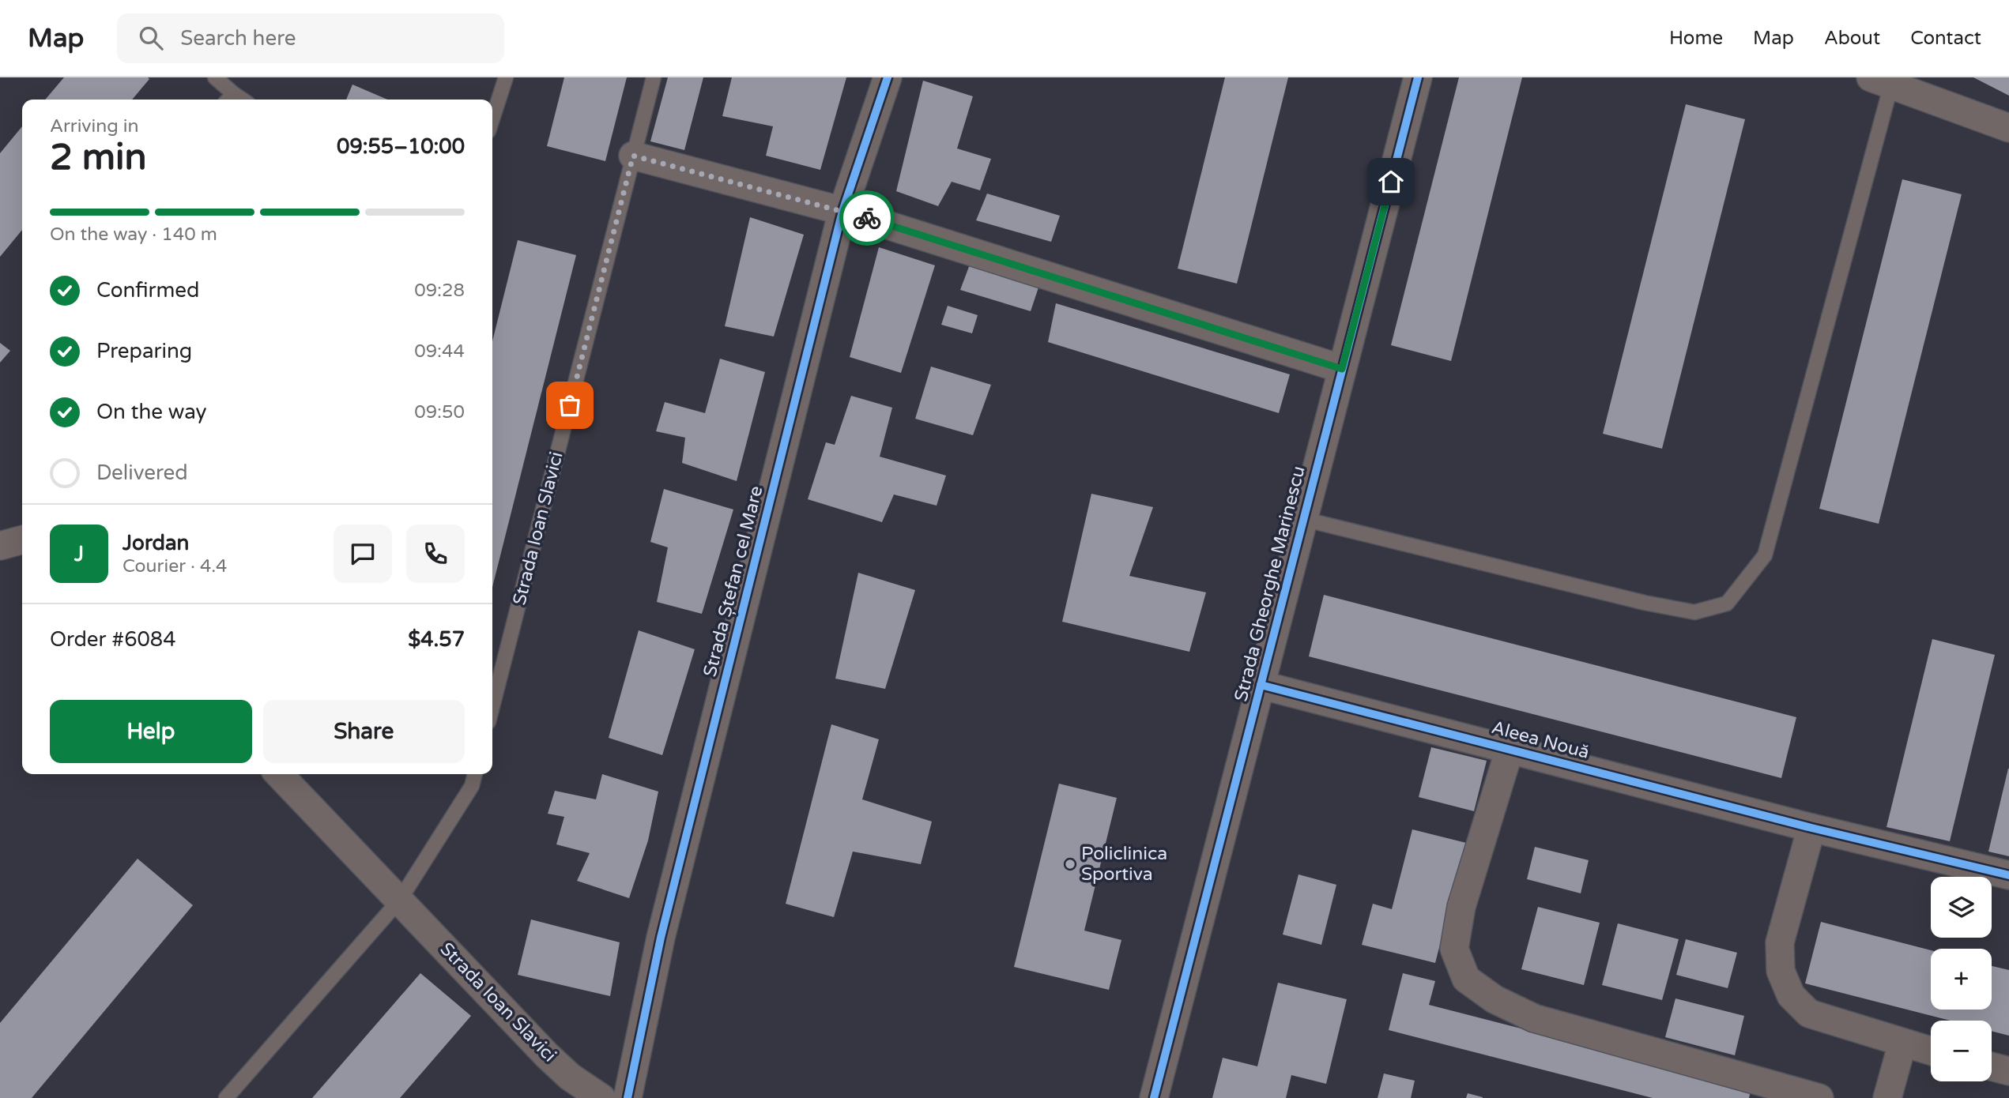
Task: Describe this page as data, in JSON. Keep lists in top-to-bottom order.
{
  "streets": {
    "street": [
      "Strada Ioan Slavici",
      "Strada Ștefan cel Mare",
      "Strada Gheorghe Marinescu",
      "Aleea Nouă"
    ]
  },
  "crossings": [
    ["Strada Gheorghe Marinescu", "Aleea Nouă"]
  ],
  "places": ["Policlinica Sportiva"],
  "page": {
    "header": "Map",
    "search": "Search here",
    "nav": [
      "Home",
      "Map",
      "About",
      "Contact"
    ],
    "heading": ["2 min", "Arriving in", "09:55–10:00"],
    "panel": [
      "Jordan",
      "Courier · 4.4",
      "Order #6084",
      "$4.57"
    ],
    "bar": "On the way · 140 m",
    "list": [
      ["Confirmed", "09:28"],
      ["Preparing", "09:44"],
      ["On the way", "09:50"],
      "Delivered"
    ],
    "round": "J",
    "buttons": ["Help", "Share"],
    "map_buttons": ["+", "−"]
  }
}
